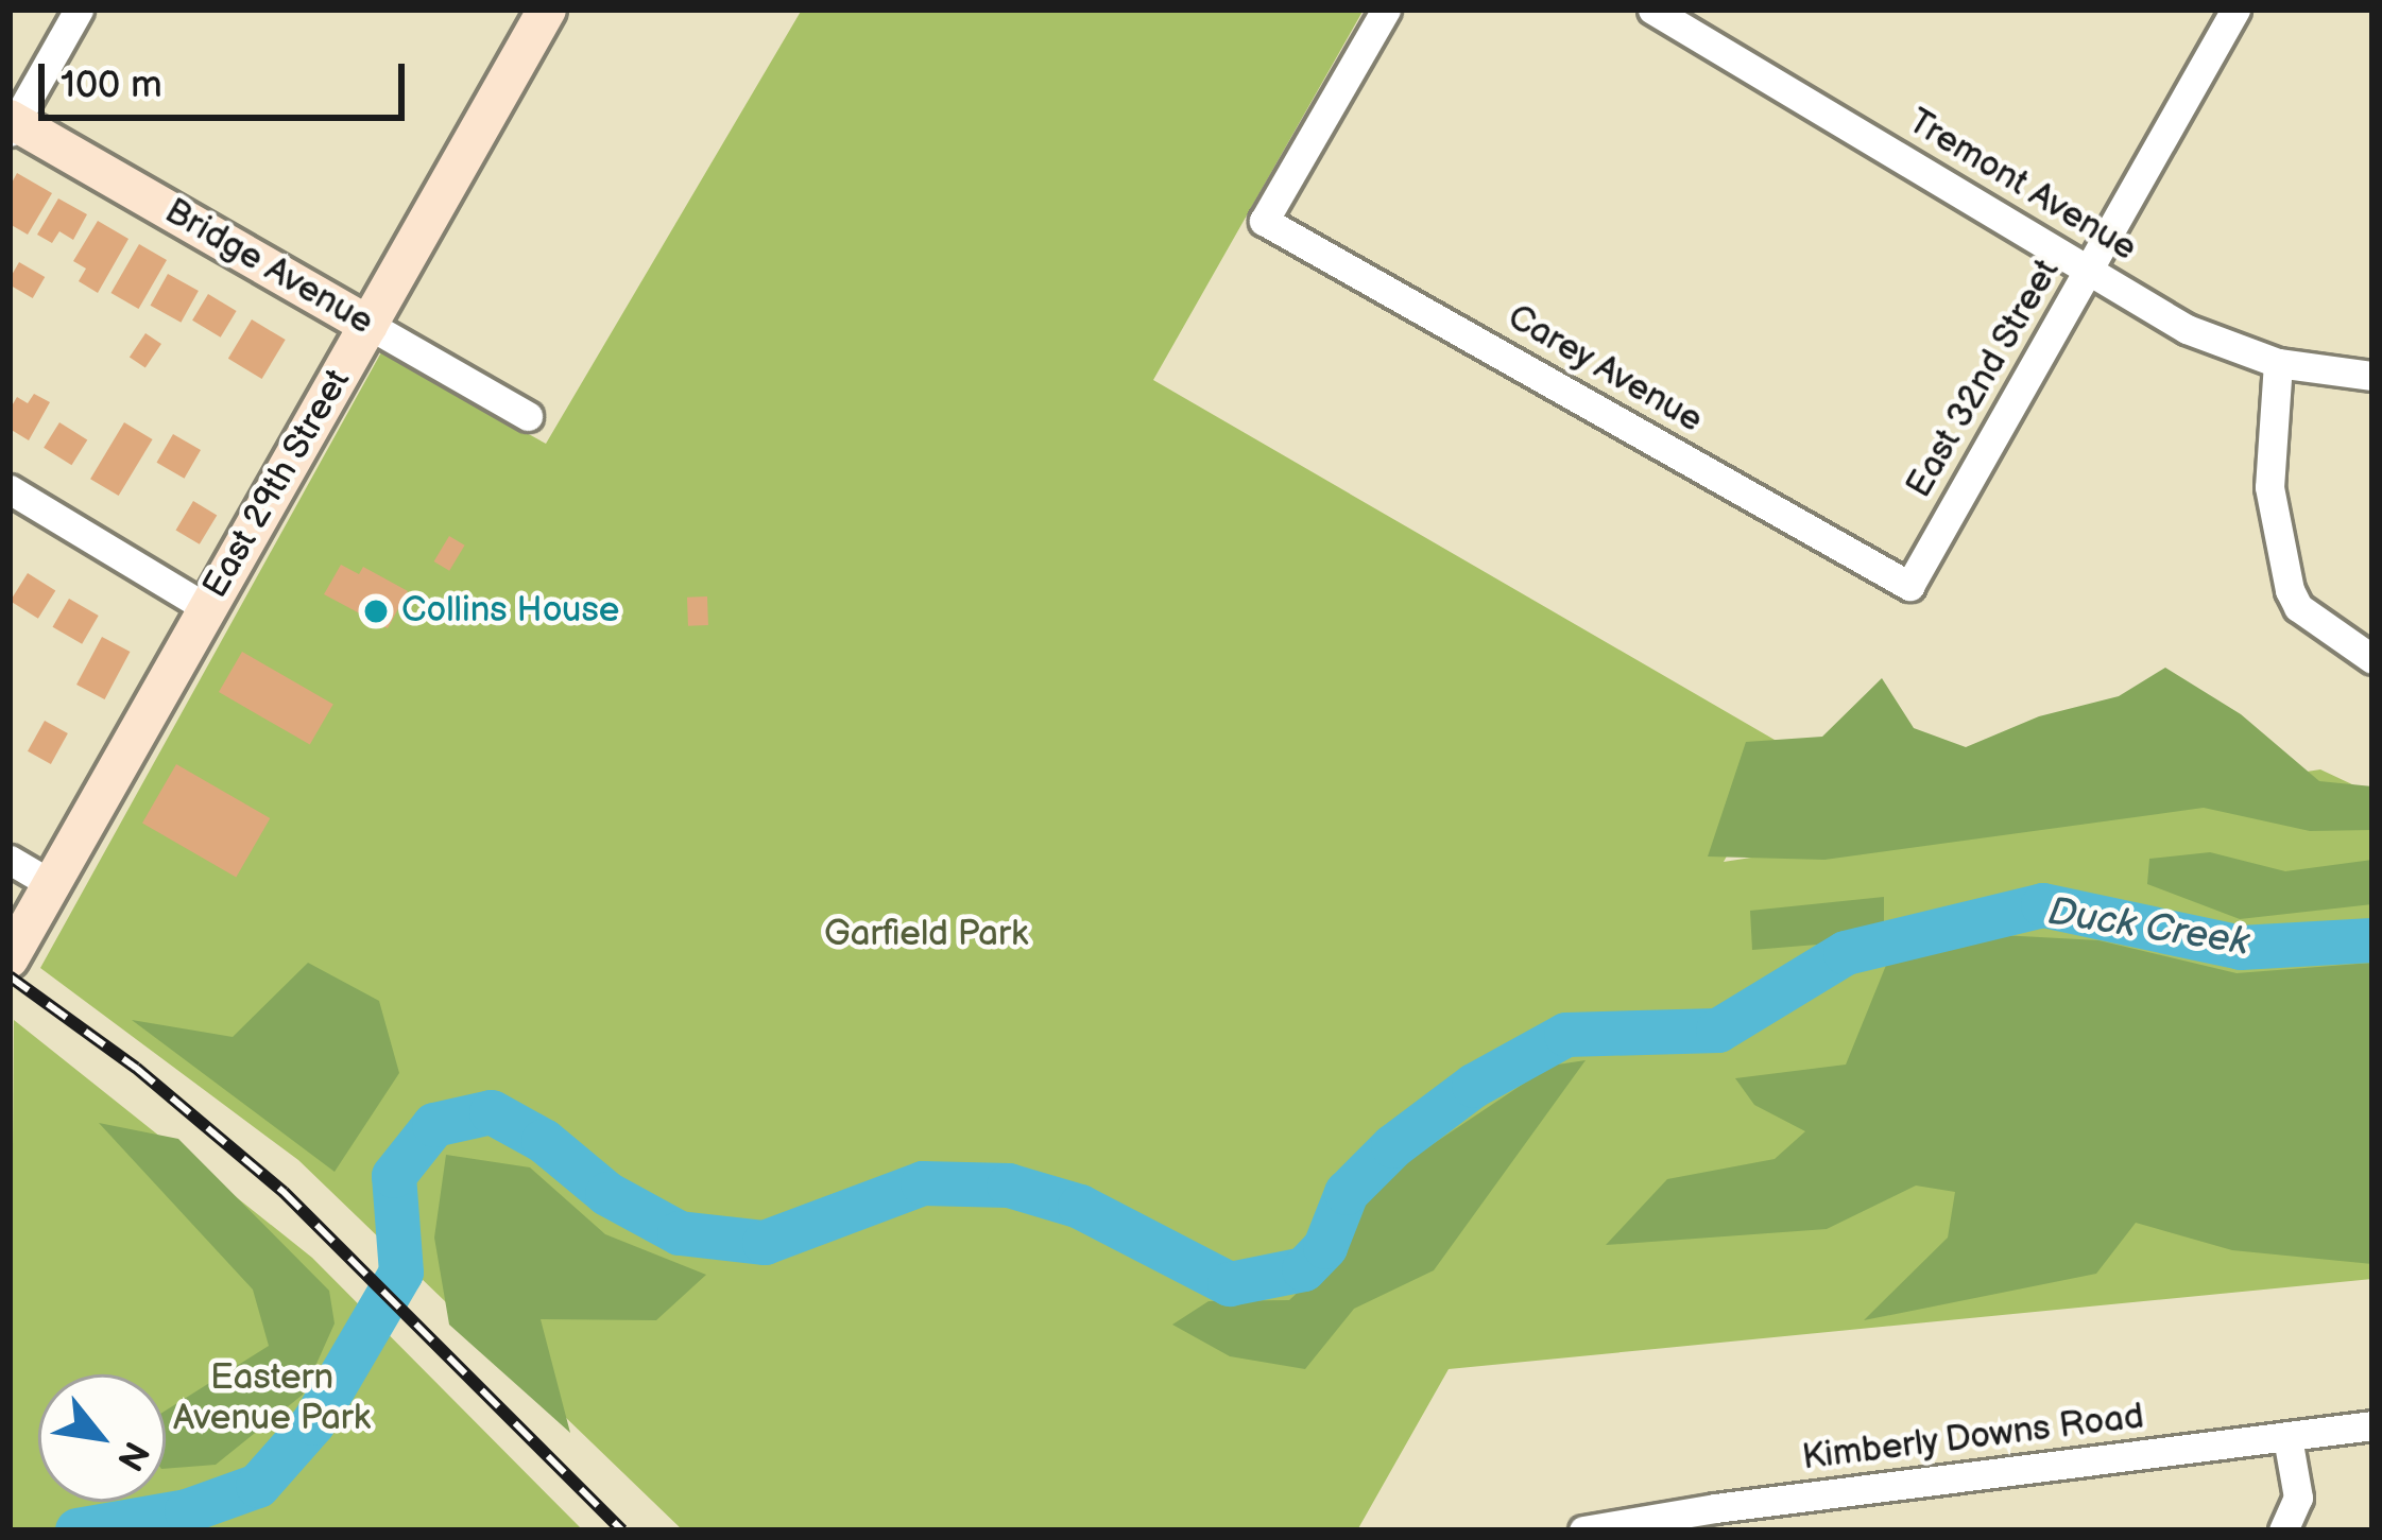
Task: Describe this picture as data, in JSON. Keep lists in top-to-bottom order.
{
  "streets": {
    "street": [
      "Tremont Avenue",
      "Bridge Avenue",
      "Carey Avenue",
      "East 32nd Street",
      "East 29th Street",
      "Kimberly Downs Road"
    ]
  },
  "crossings": [
    ["Tremont Avenue", "East 32nd Street"],
    ["Bridge Avenue", "East 29th Street"],
    ["Carey Avenue", "East 32nd Street"]
  ],
  "water": ["Duck Creek"],
  "parks": ["Garfield Park", "Eastern Avenue Park"],
  "places": ["Collins House"],
  "scale_bar": "100 m",
  "north": "bottom right"
}
